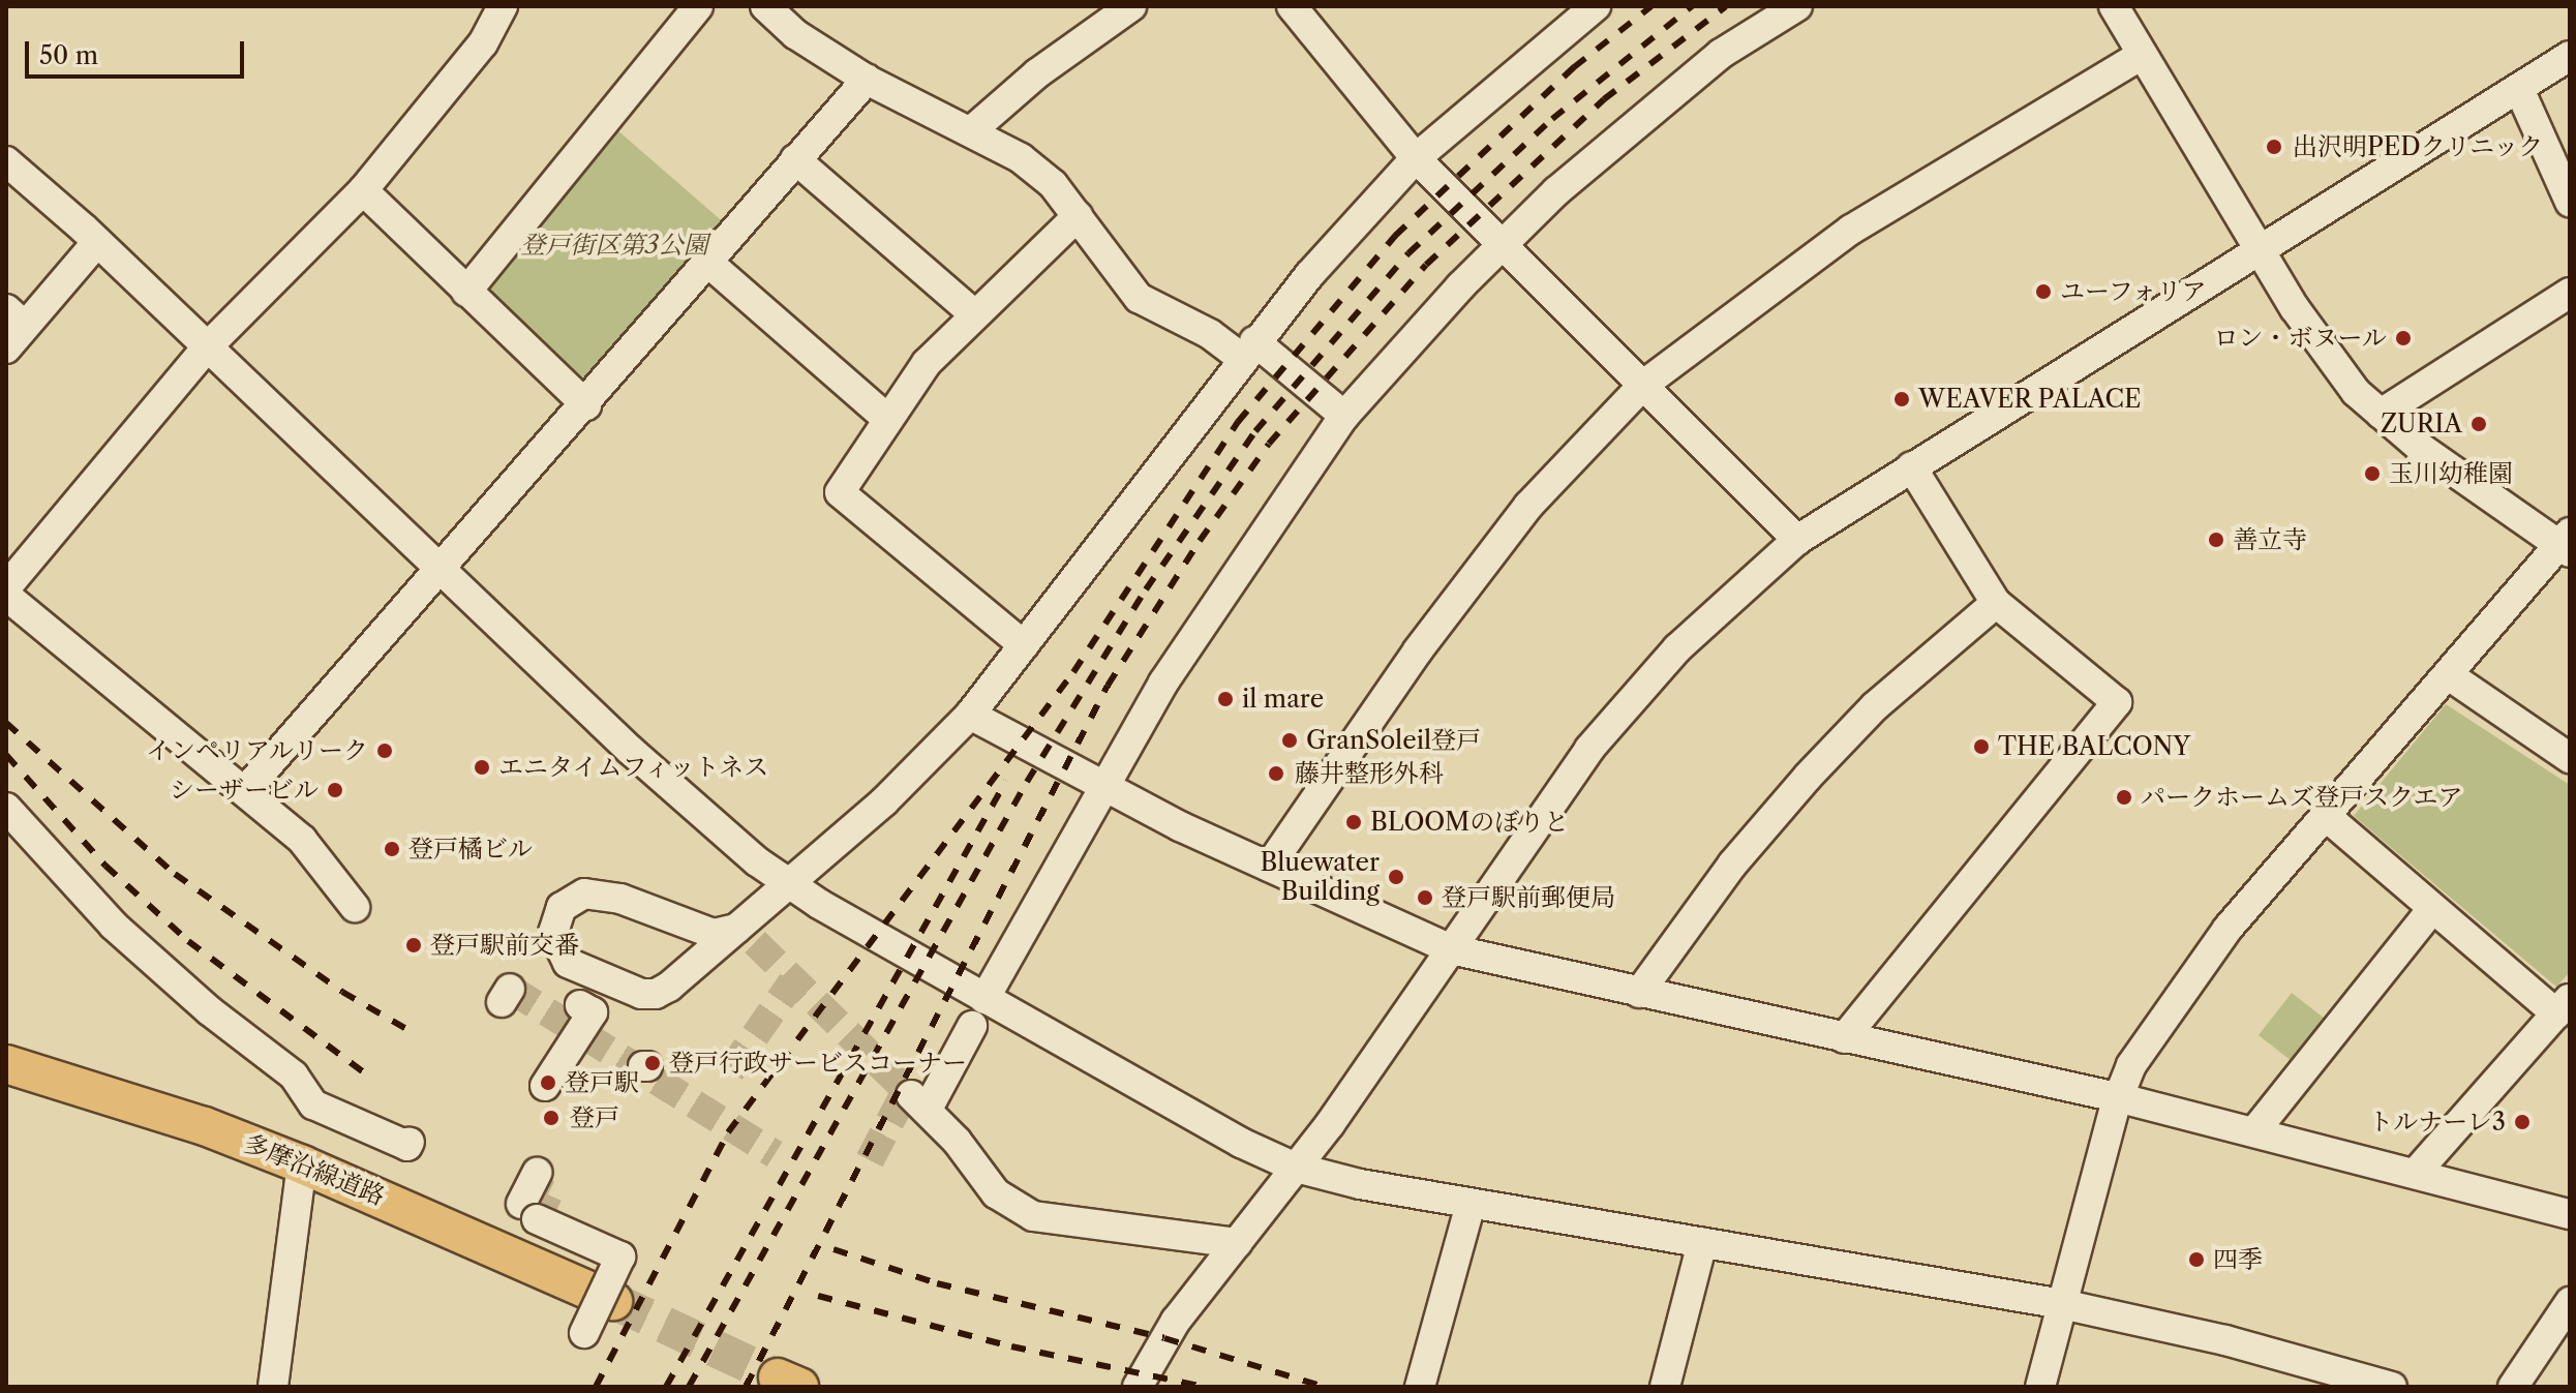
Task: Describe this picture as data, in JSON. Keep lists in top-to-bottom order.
{
  "streets": {
    "main road": ["多摩沿線道路"]
  },
  "parks": ["登戸街区第3公園"],
  "places": [
    "出沢明PEDクリニック",
    "ユーフォリア",
    "ロン・ボヌール",
    "WEAVER PALACE",
    "ZURIA",
    "玉川幼稚園",
    "善立寺",
    "il mare",
    "GranSoleil登戸",
    "THE BALCONY",
    "インペリアルリーク",
    "エニタイムフィットネス",
    "藤井整形外科",
    "シーザービル",
    "パークホームズ登戸スクエア",
    "BLOOMのぼりと",
    "登戸橘ビル",
    "Bluewater Building",
    "登戸駅前郵便局",
    "登戸駅前交番",
    "登戸行政サービスコーナー",
    "登戸駅",
    "登戸",
    "トルナーレ3",
    "四季"
  ],
  "scale_bar": "50 m"
}
